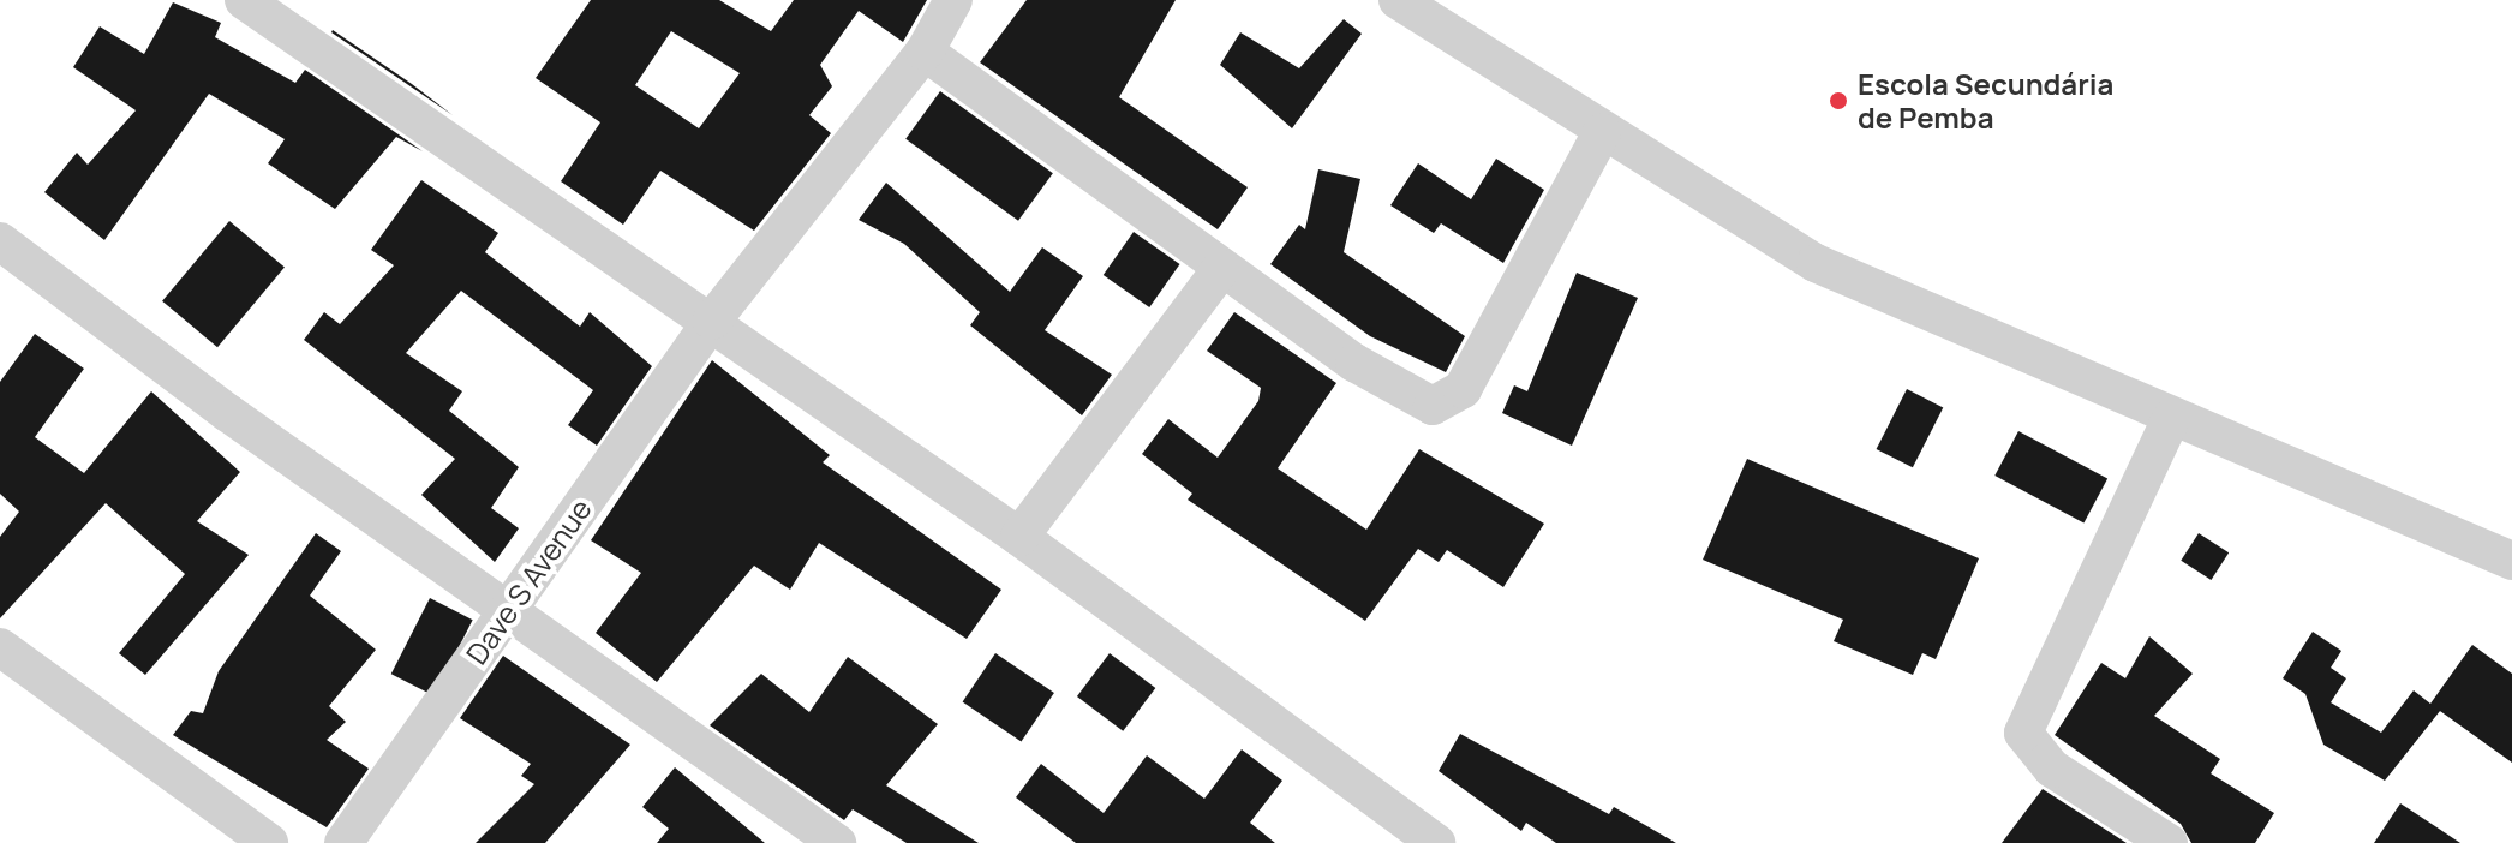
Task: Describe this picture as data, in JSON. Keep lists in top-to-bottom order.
{
  "streets": {
    "street": ["Dave S Avenue"]
  },
  "places": ["Escola Secundária de Pemba"]
}
